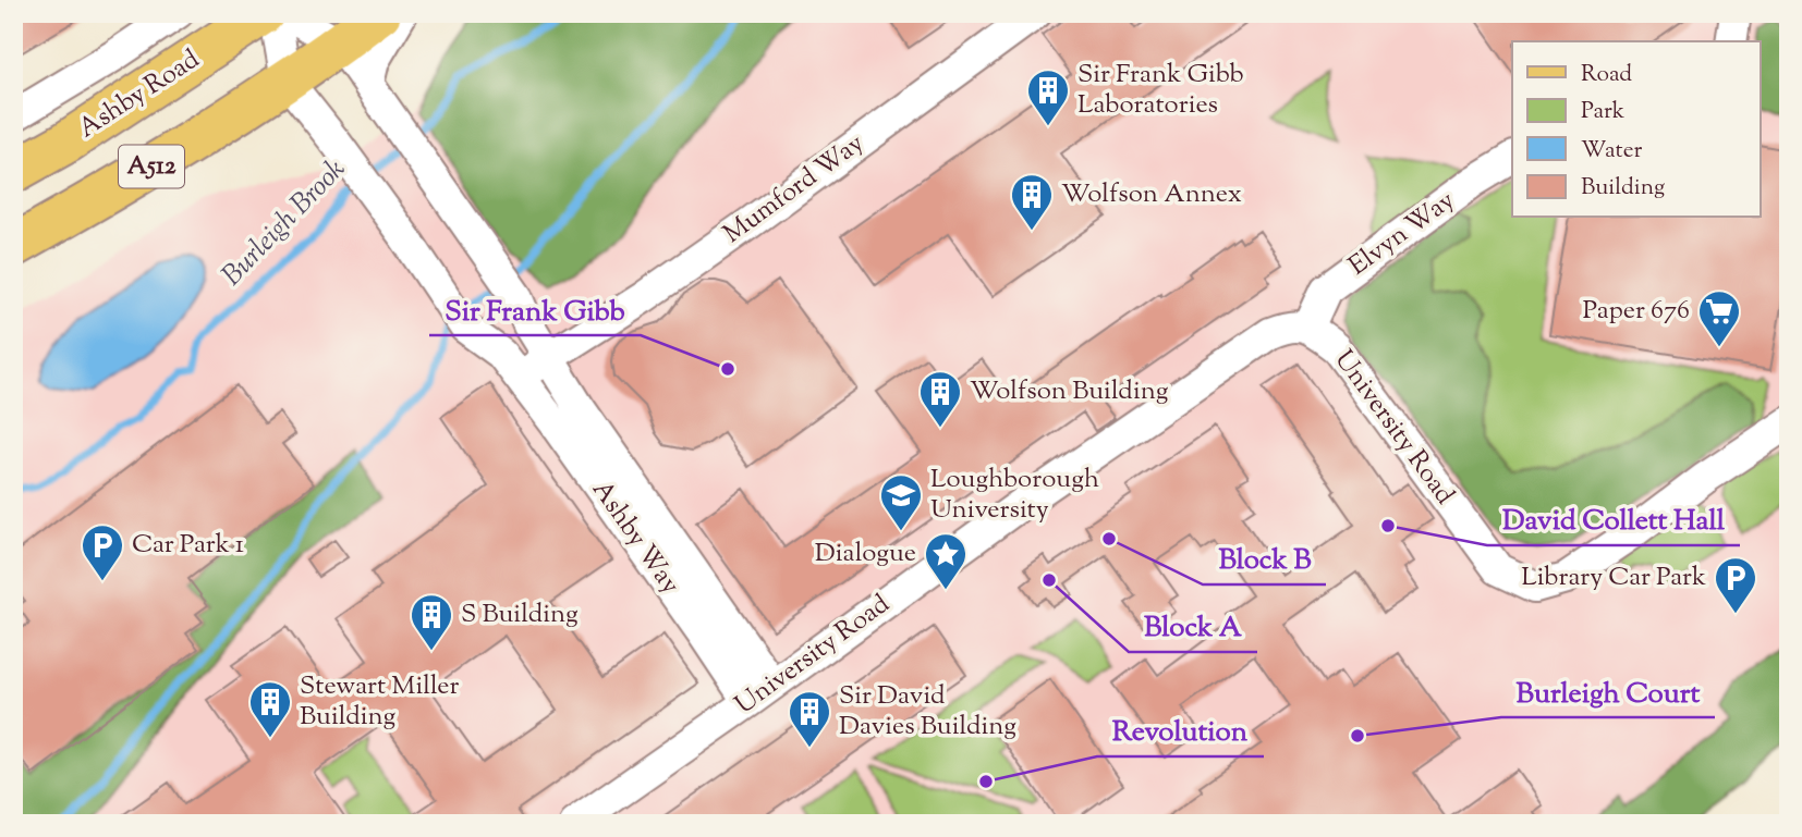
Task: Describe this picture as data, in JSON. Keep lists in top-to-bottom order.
{
  "streets": {
    "main road": ["Ashby Road", "A512"],
    "street": [
      "Mumford Way",
      "Elvyn Way",
      "University Road",
      "Ashby Way"
    ]
  },
  "crossings": [
    ["A512", "Ashby Way"],
    ["Mumford Way", "Ashby Way"],
    ["Elvyn Way", "University Road"],
    ["University Road", "Ashby Way"]
  ],
  "water": ["Burleigh Brook"],
  "places": {
    "building": [
      "Sir Frank Gibb Laboratories",
      "Wolfson Annex",
      "Wolfson Building",
      "S Building",
      "Stewart Miller Building",
      "Sir David Davies Building"
    ],
    "supermarket": ["Paper 676"],
    "other": [
      "Sir Frank Gibb",
      "David Collett Hall",
      "Block B",
      "Block A",
      "Burleigh Court",
      "Revolution"
    ],
    "school or university": ["Loughborough University"],
    "parking": ["Car Park 1", "Library Car Park"],
    "place": ["Dialogue"]
  },
  "legend": [
    "Road",
    "Park",
    "Water",
    "Building"
  ]
}
